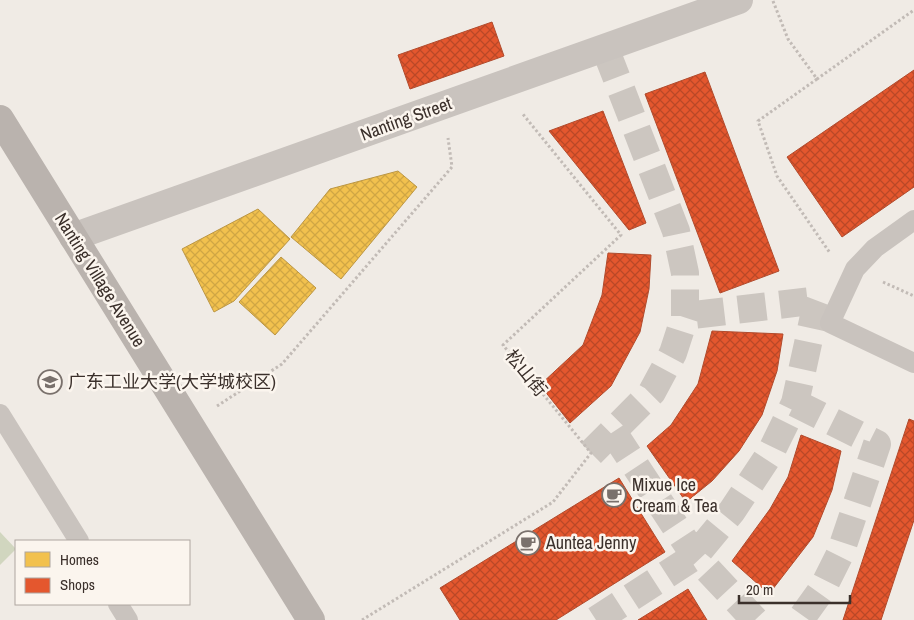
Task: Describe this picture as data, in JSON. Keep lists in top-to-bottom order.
{
  "streets": {
    "street": ["Nanting Street", "Nanting Village Avenue"],
    "path": ["松山街"]
  },
  "crossings": [
    ["Nanting Street", "Nanting Village Avenue"],
    ["Nanting Street", "松山街"]
  ],
  "places": {
    "school or university": ["广东工业大学(大学城校区)"],
    "cafe": ["Mixue Ice Cream & Tea", "Auntea Jenny"]
  },
  "legend": ["Homes", "Shops"],
  "scale_bar": "20 m"
}
